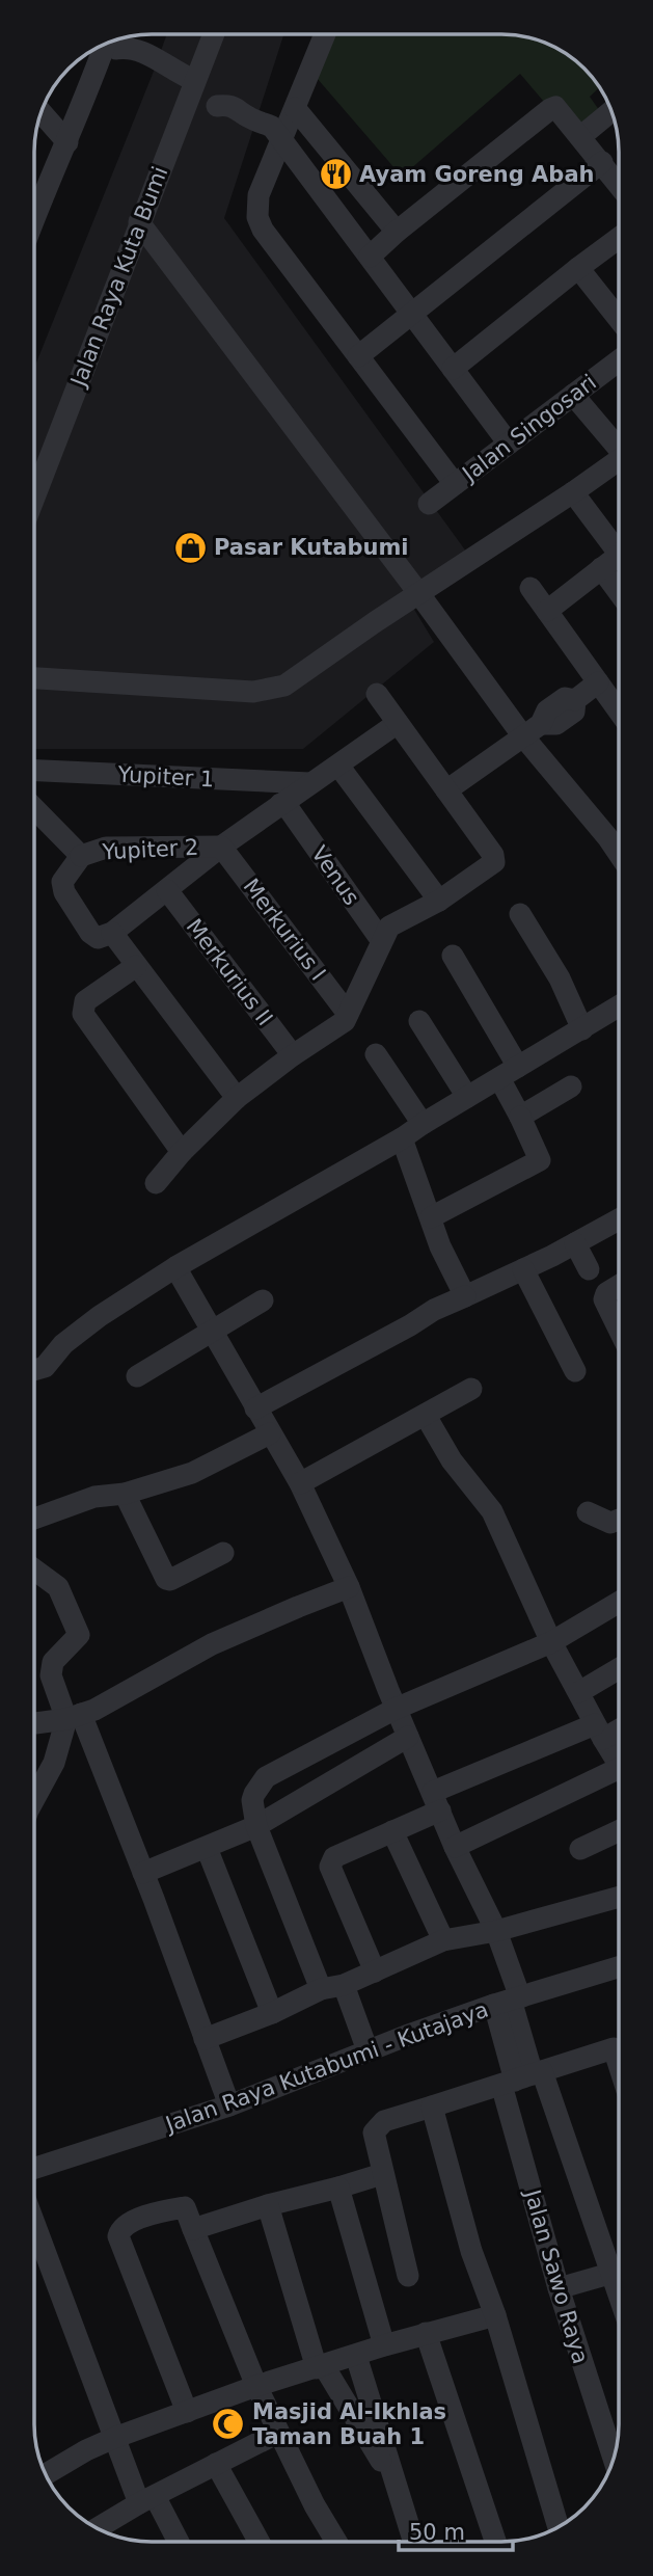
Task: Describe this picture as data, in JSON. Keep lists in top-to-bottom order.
{
  "streets": {
    "street": [
      "Jalan Raya Kuta Bumi",
      "Jalan Singosari",
      "Yupiter 1",
      "Yupiter 2",
      "Venus",
      "Merkurius I",
      "Merkurius II",
      "Jalan Raya Kutabumi - Kutajaya",
      "Jalan Sawo Raya"
    ]
  },
  "crossings": [
    ["Yupiter 2", "Merkurius I"]
  ],
  "places": {
    "restaurant": ["Ayam Goreng Abah"],
    "shop": ["Pasar Kutabumi"],
    "mosque": ["Masjid Al-Ikhlas Taman Buah 1"]
  },
  "scale_bar": "50 m"
}
